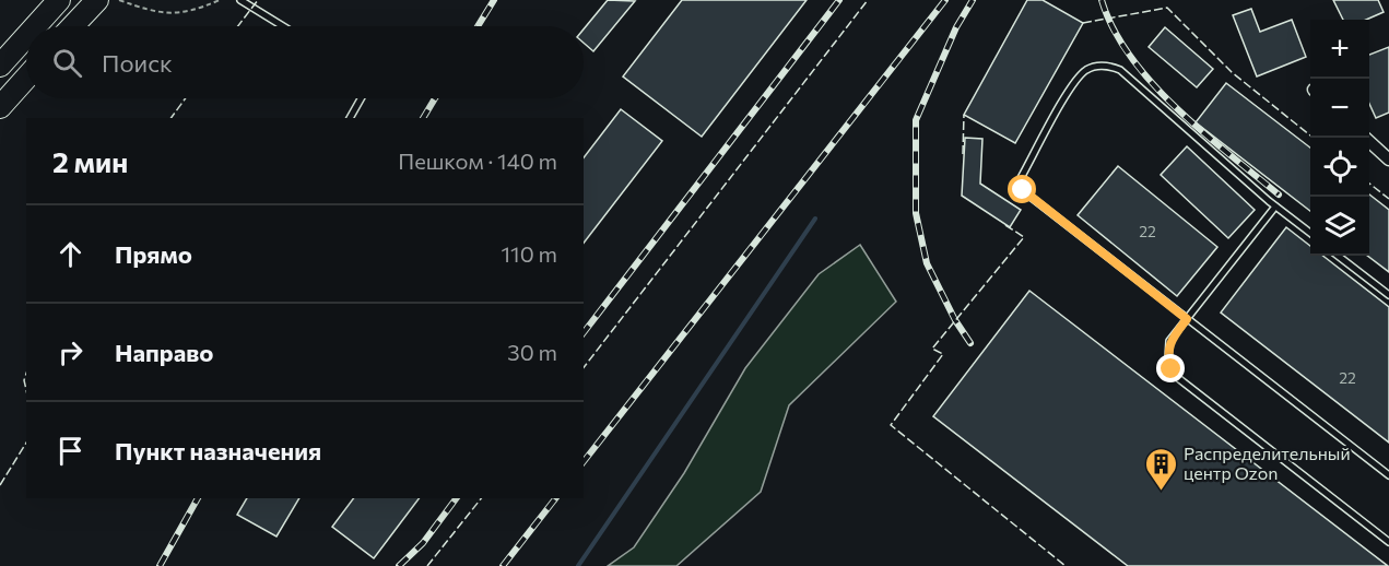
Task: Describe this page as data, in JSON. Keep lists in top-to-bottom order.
{
  "places": {
    "building": ["Распределительный центр Ozon"]
  },
  "house_numbers": ["22", "22"],
  "page": {
    "map_buttons": ["+", "−"],
    "search": "Поиск",
    "heading": ["2 мин", "Пешком · 140 m"],
    "list": [
      ["Прямо", "110 m"],
      ["Направо", "30 m"],
      "Пункт назначения"
    ]
  }
}
